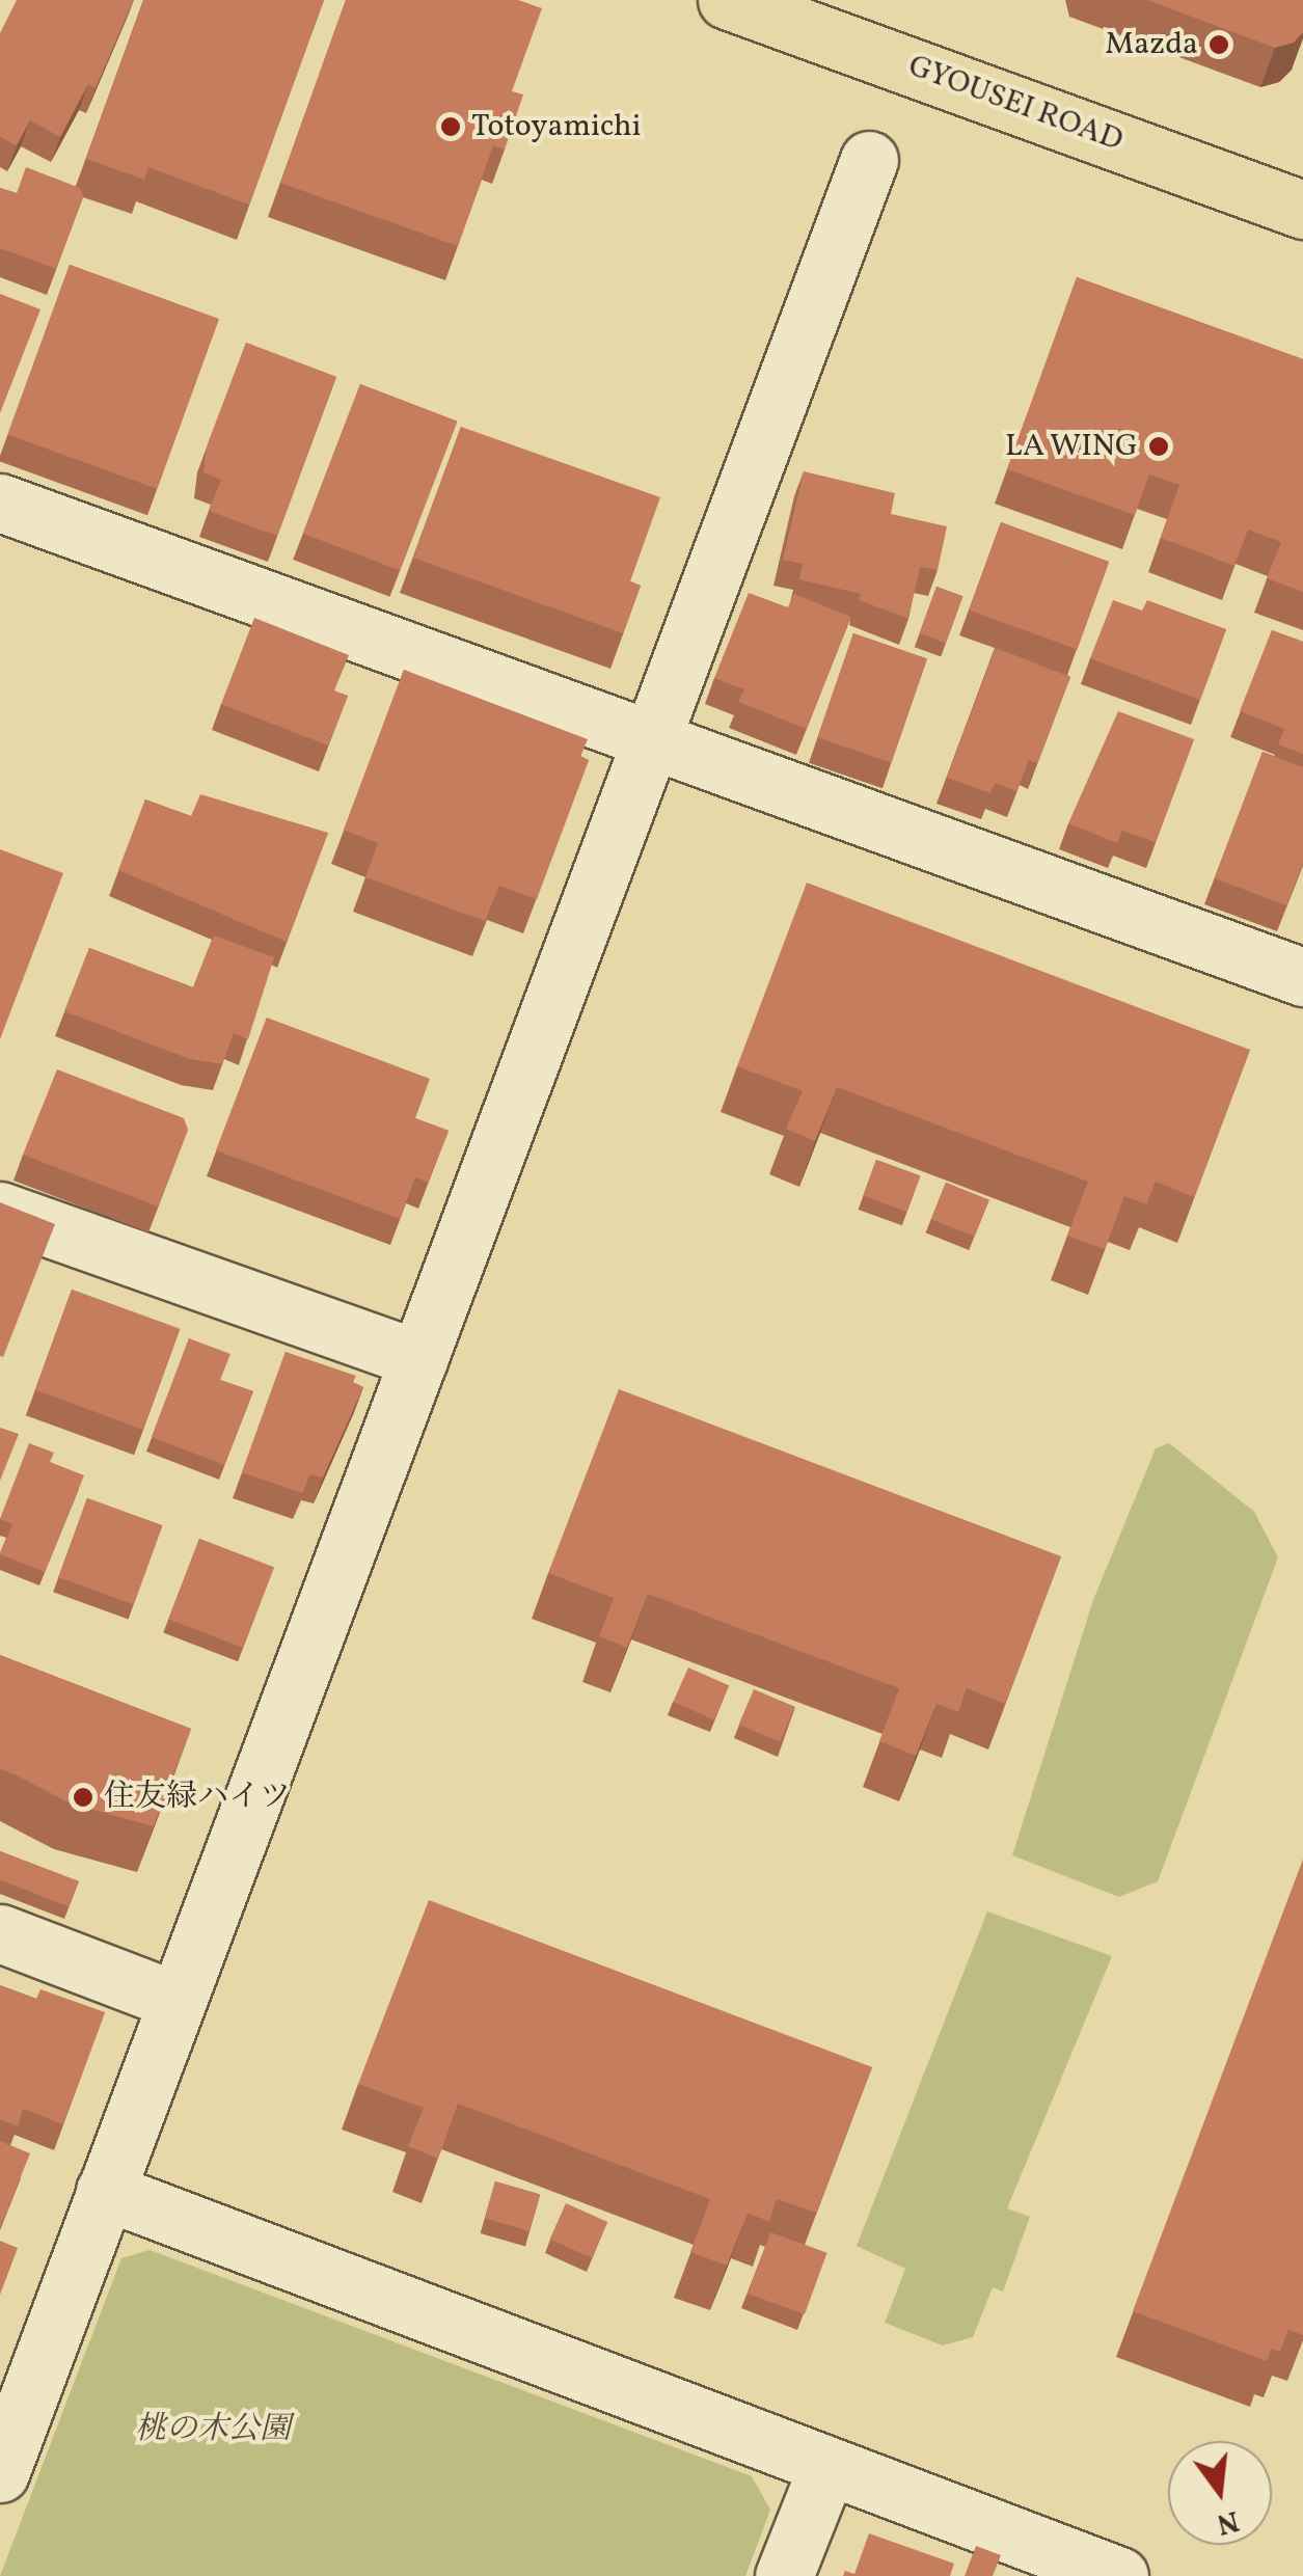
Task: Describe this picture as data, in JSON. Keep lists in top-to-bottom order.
{
  "streets": {
    "highway": ["GYOUSEI ROAD"]
  },
  "parks": ["桃の木公園"],
  "places": [
    "Mazda",
    "Totoyamichi",
    "LA WING",
    "住友緑ハイツ"
  ],
  "north": "bottom"
}
